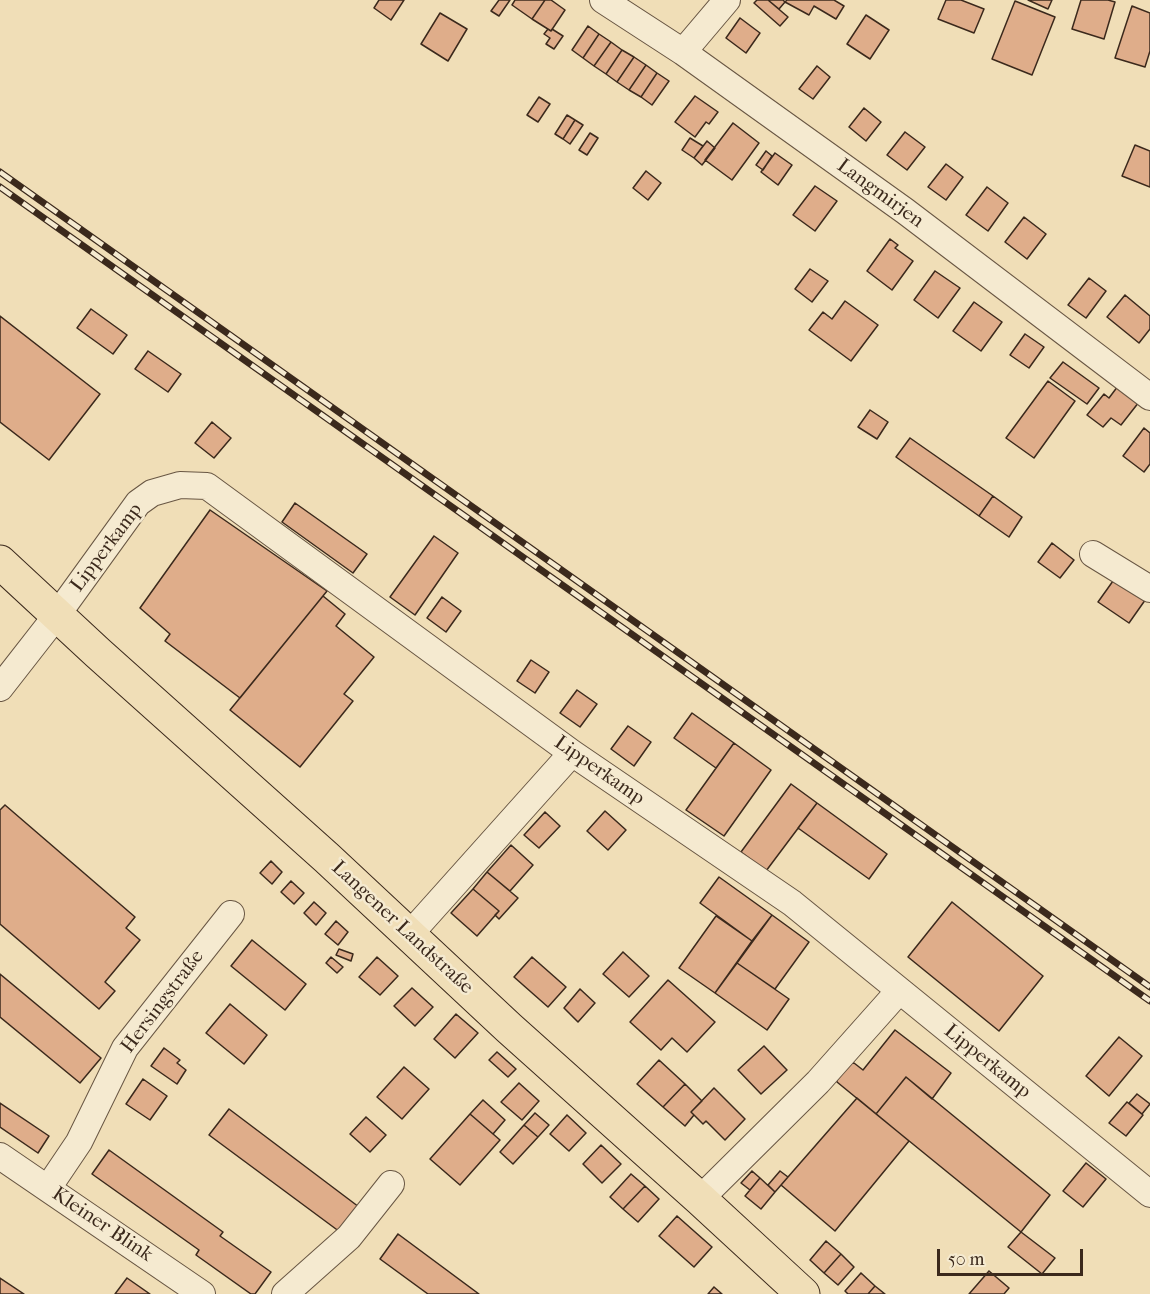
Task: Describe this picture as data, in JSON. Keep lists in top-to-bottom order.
{
  "streets": {
    "main road": ["Langener Landstraße"],
    "street": [
      "Langmirjen",
      "Lipperkamp",
      "Hersingstraße",
      "Kleiner Blink"
    ]
  },
  "crossings": [
    ["Lipperkamp", "Langener Landstraße"],
    ["Hersingstraße", "Kleiner Blink"]
  ],
  "scale_bar": "50 m"
}
